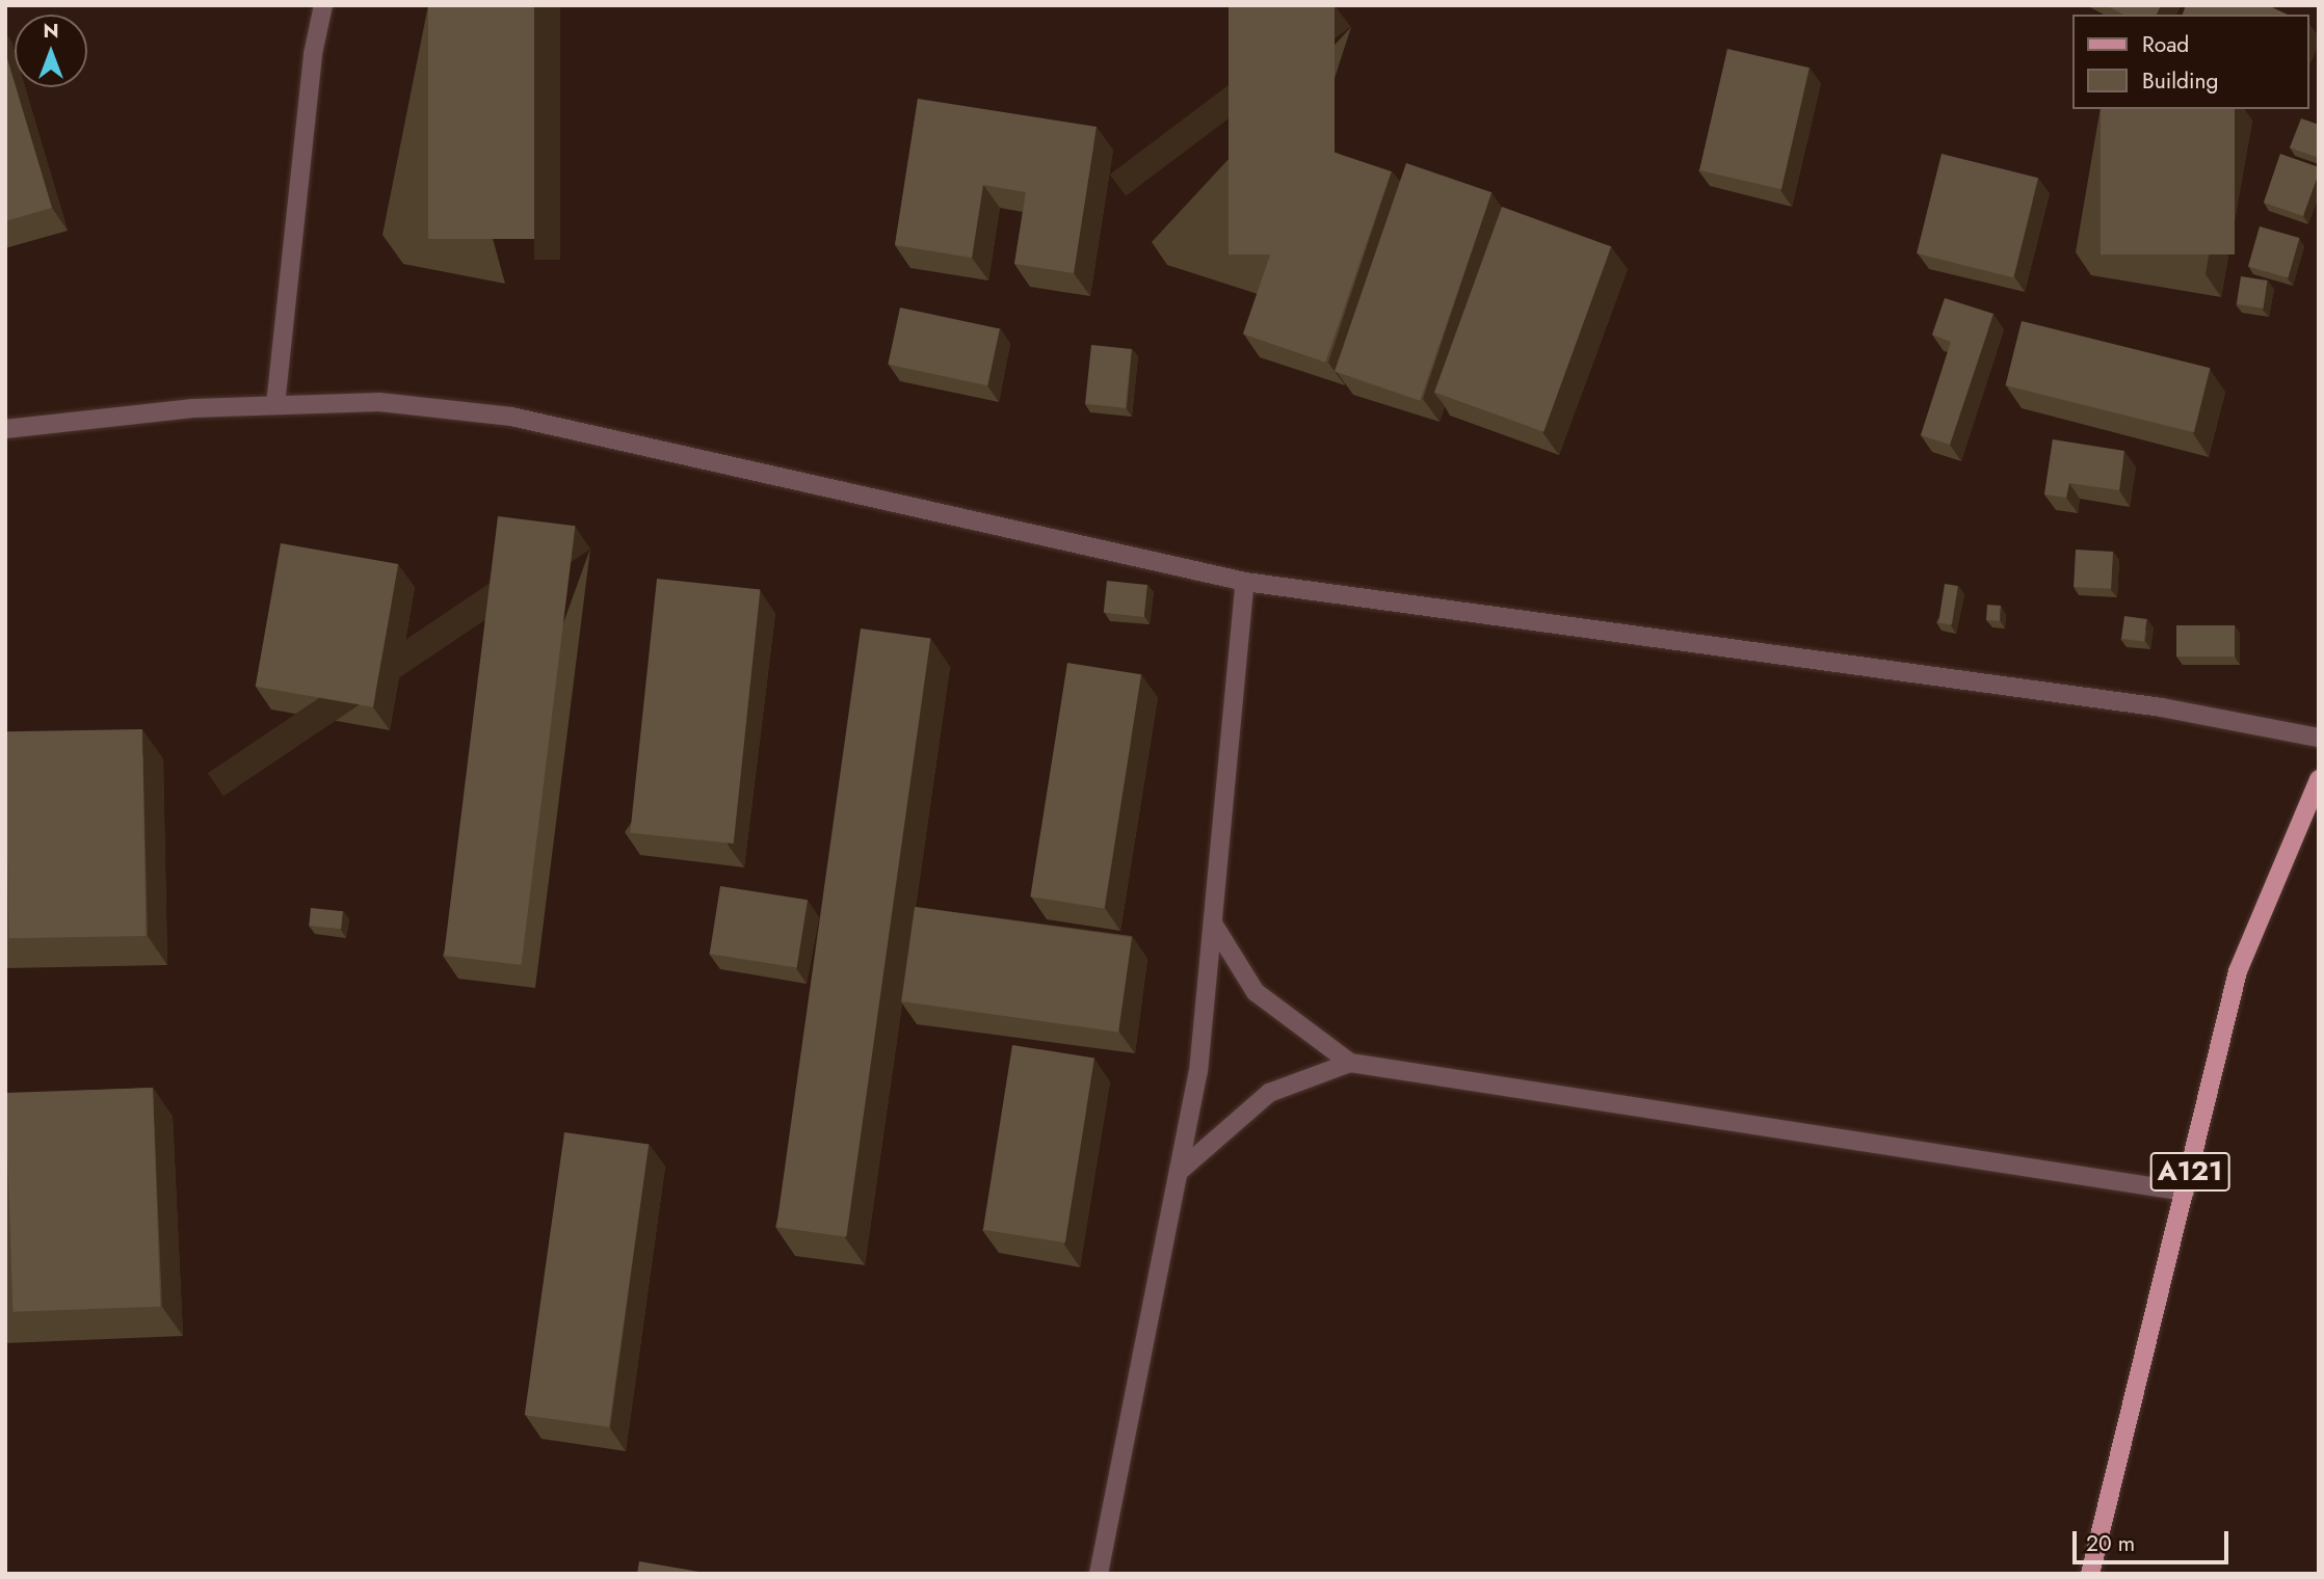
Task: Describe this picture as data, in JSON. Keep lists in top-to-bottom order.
{
  "streets": {
    "main road": ["A121"]
  },
  "legend": ["Road", "Building"],
  "scale_bar": "20 m",
  "north": "top"
}
